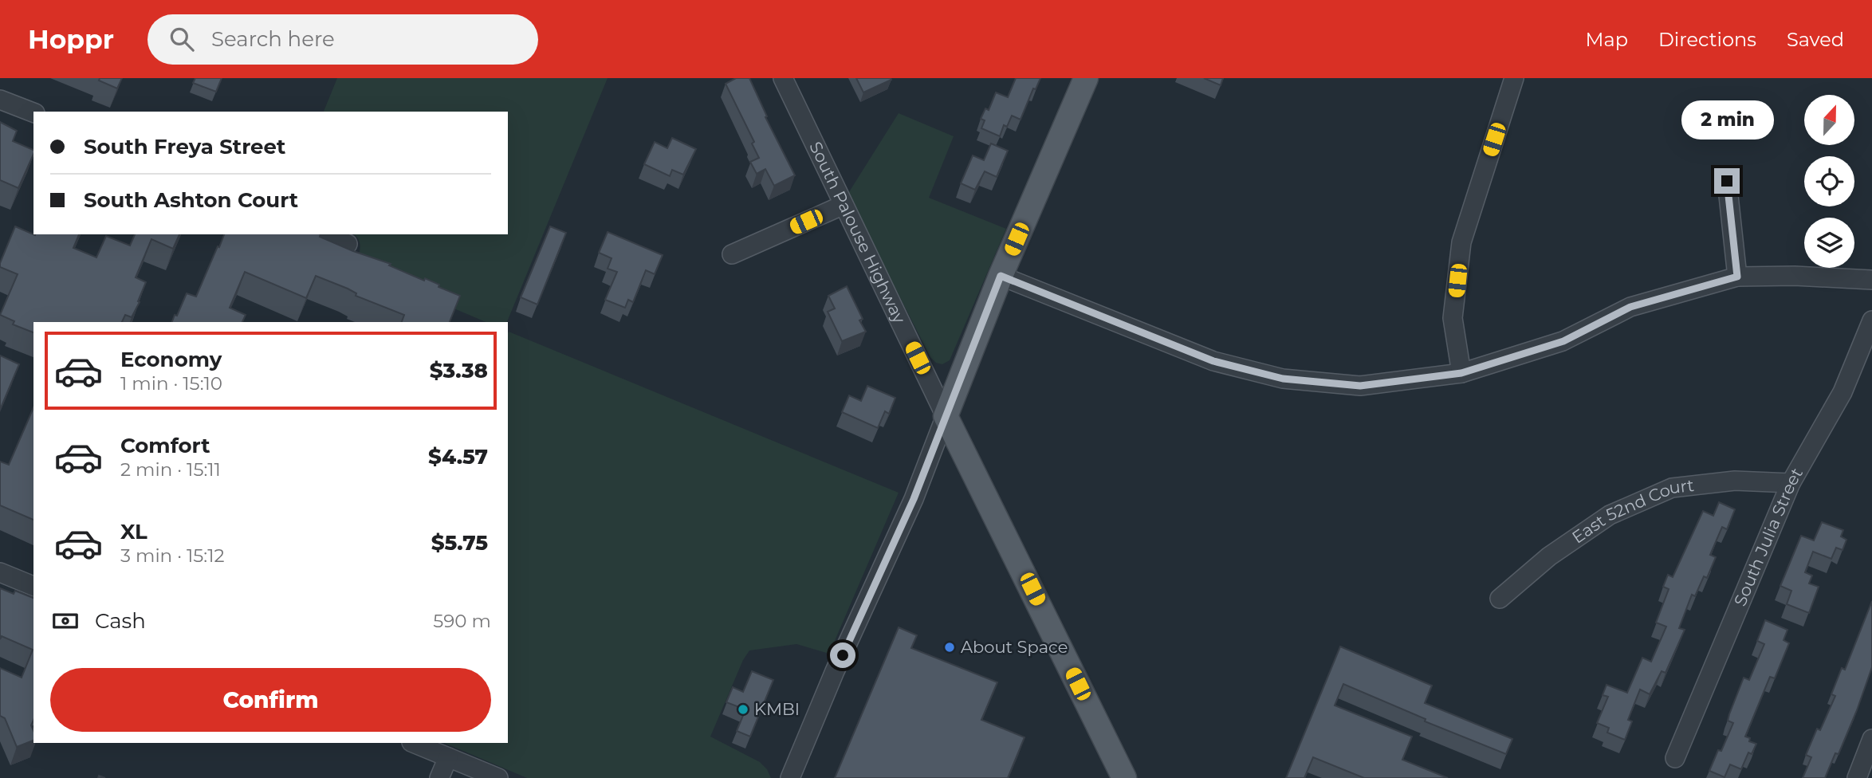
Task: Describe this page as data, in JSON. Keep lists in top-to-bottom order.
{
  "streets": {
    "main road": ["South Palouse Highway"],
    "street": ["East 52nd Court", "South Julia Street"]
  },
  "crossings": [
    ["East 52nd Court", "South Julia Street"]
  ],
  "places": ["About Space", "KMBI"],
  "north": "top",
  "page": {
    "header": "Hoppr",
    "search": "Search here",
    "nav": ["Map", "Directions", "Saved"],
    "bubble": "2 min",
    "banner": ["South Freya Street", "South Ashton Court"],
    "list": [
      {
        "name": "Economy",
        "note": "1 min · 15:10",
        "value": "$3.38"
      },
      {
        "name": "Comfort",
        "note": "2 min · 15:11",
        "value": "$4.57"
      },
      {
        "name": "XL",
        "note": "3 min · 15:12",
        "value": "$5.75"
      }
    ],
    "pay": ["Cash", "590 m"],
    "buttons": "Confirm"
  }
}
